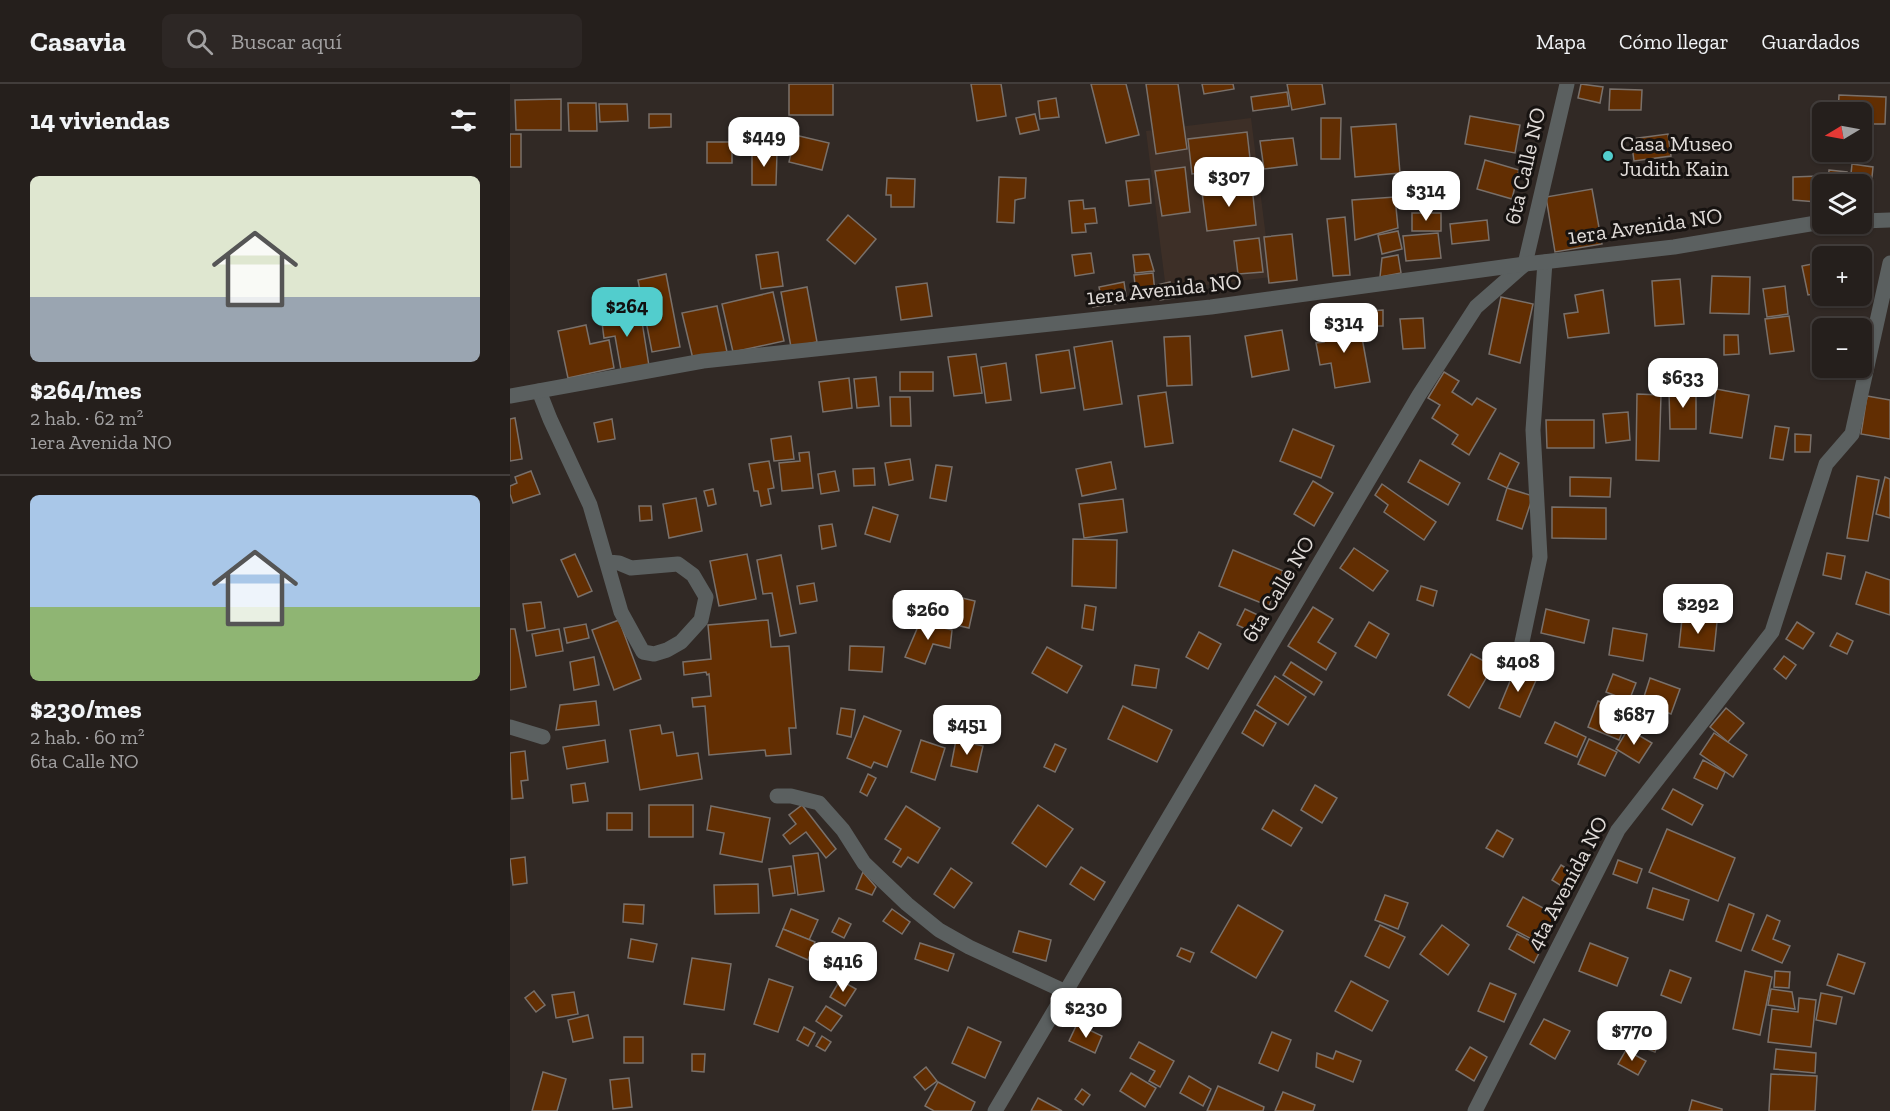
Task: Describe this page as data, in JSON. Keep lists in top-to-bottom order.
{
  "streets": {
    "street": ["6ta Calle NO", "1era Avenida NO", "4ta Avenida NO"]
  },
  "crossings": [
    ["6ta Calle NO", "1era Avenida NO"]
  ],
  "places": ["Casa Museo Judith Kain"],
  "north": "left",
  "page": {
    "header": "Casavia",
    "search": "Buscar aquí",
    "nav": ["Mapa", "Cómo llegar", "Guardados"],
    "heading": "14 viviendas",
    "map_buttons": ["+", "−"],
    "price": [
      "$449",
      "$307",
      "$314",
      "$264",
      "$314",
      "$633",
      "$292",
      "$260",
      "$408",
      "$687",
      "$451",
      "$416",
      "$230",
      "$770"
    ],
    "list": [
      {
        "name": "$264/mes",
        "note": "2 hab. · 62 m² · 1era Avenida NO"
      },
      {
        "name": "$230/mes",
        "note": "2 hab. · 60 m² · 6ta Calle NO"
      }
    ]
  }
}
